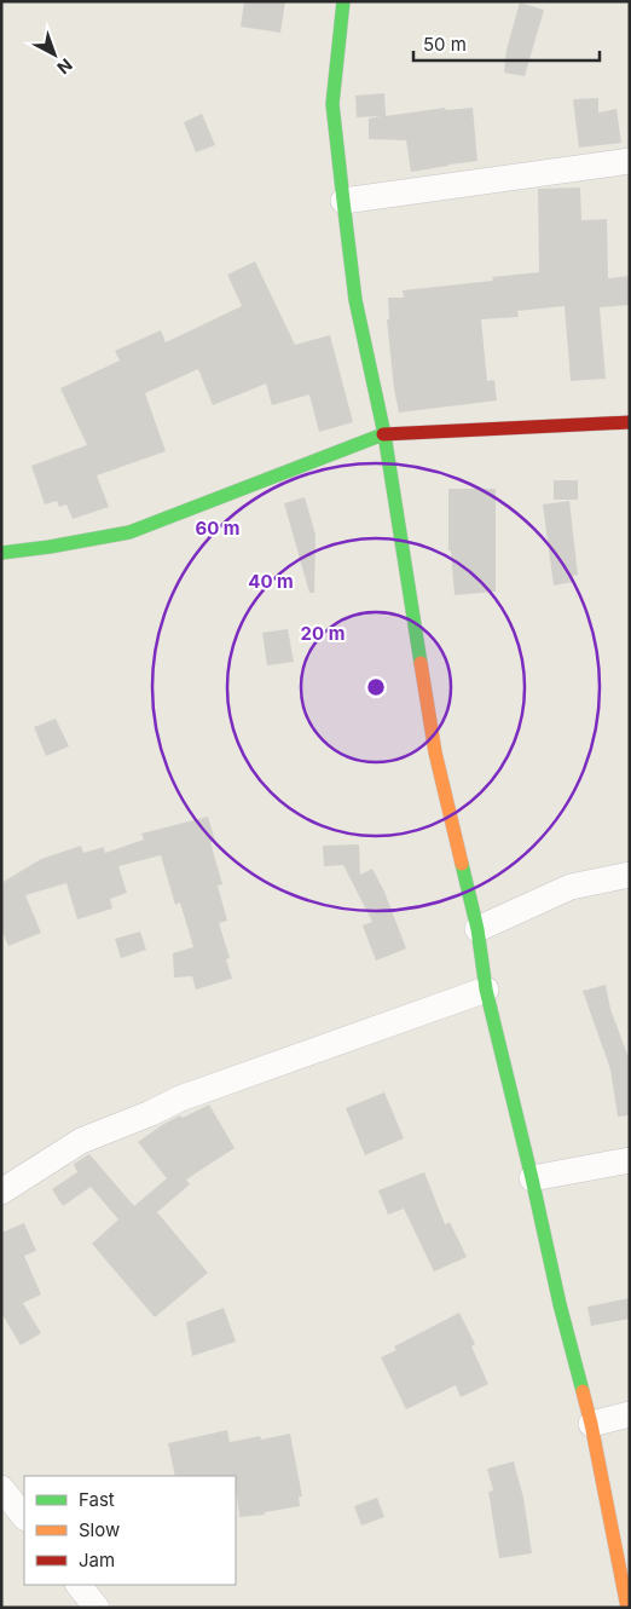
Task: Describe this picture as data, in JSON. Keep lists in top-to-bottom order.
{
  "legend": ["Fast", "Slow", "Jam"],
  "scale_bar": "50 m",
  "north": "bottom right",
  "rings": ["60 m", "40 m", "20 m"]
}
